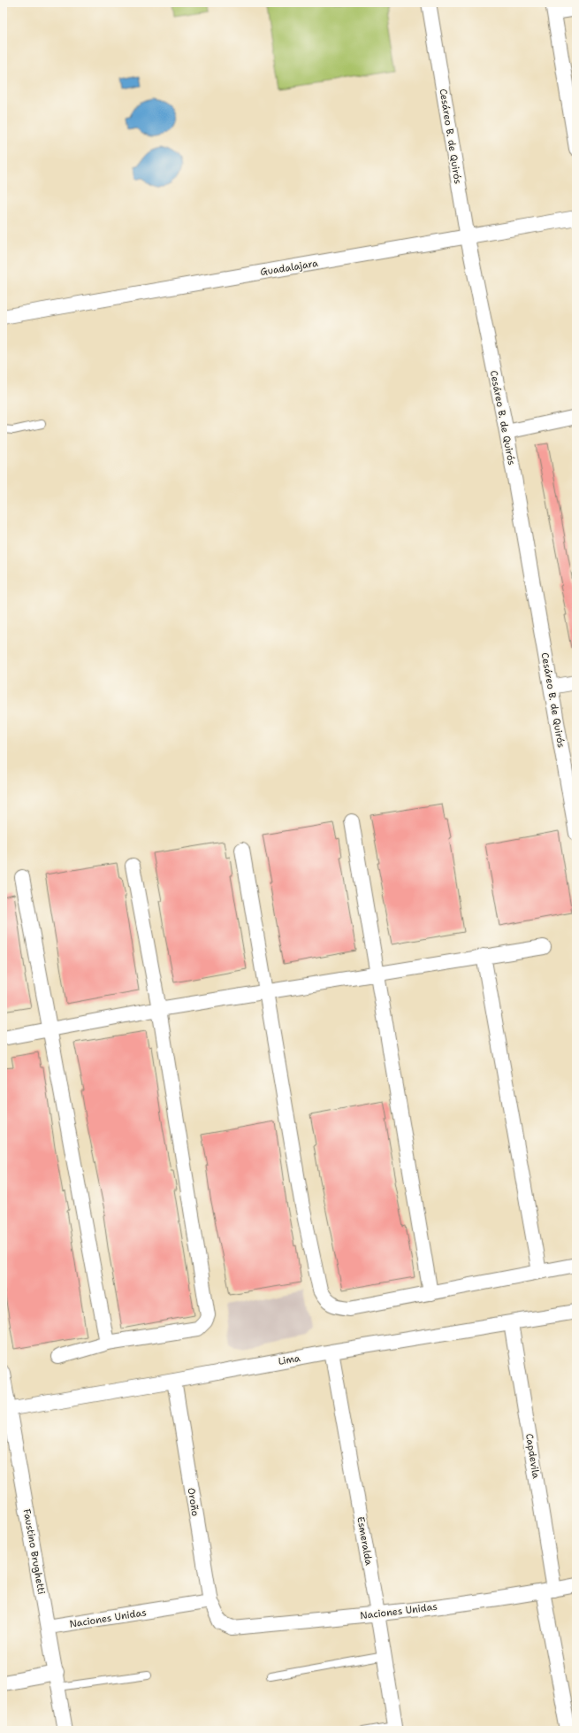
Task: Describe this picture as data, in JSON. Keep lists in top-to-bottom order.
{
  "streets": {
    "street": [
      "Cesáreo B. de Quirós",
      "Guadalajara",
      "Lima",
      "Capdevila",
      "Oroño",
      "Esmeralda",
      "Faustino Brughetti",
      "Naciones Unidas"
    ]
  },
  "crossings": [
    ["Cesáreo B. de Quirós", "Guadalajara"],
    ["Lima", "Capdevila"],
    ["Lima", "Oroño"],
    ["Lima", "Esmeralda"],
    ["Lima", "Faustino Brughetti"],
    ["Capdevila", "Naciones Unidas"],
    ["Oroño", "Naciones Unidas"],
    ["Esmeralda", "Naciones Unidas"],
    ["Faustino Brughetti", "Naciones Unidas"]
  ]
}
